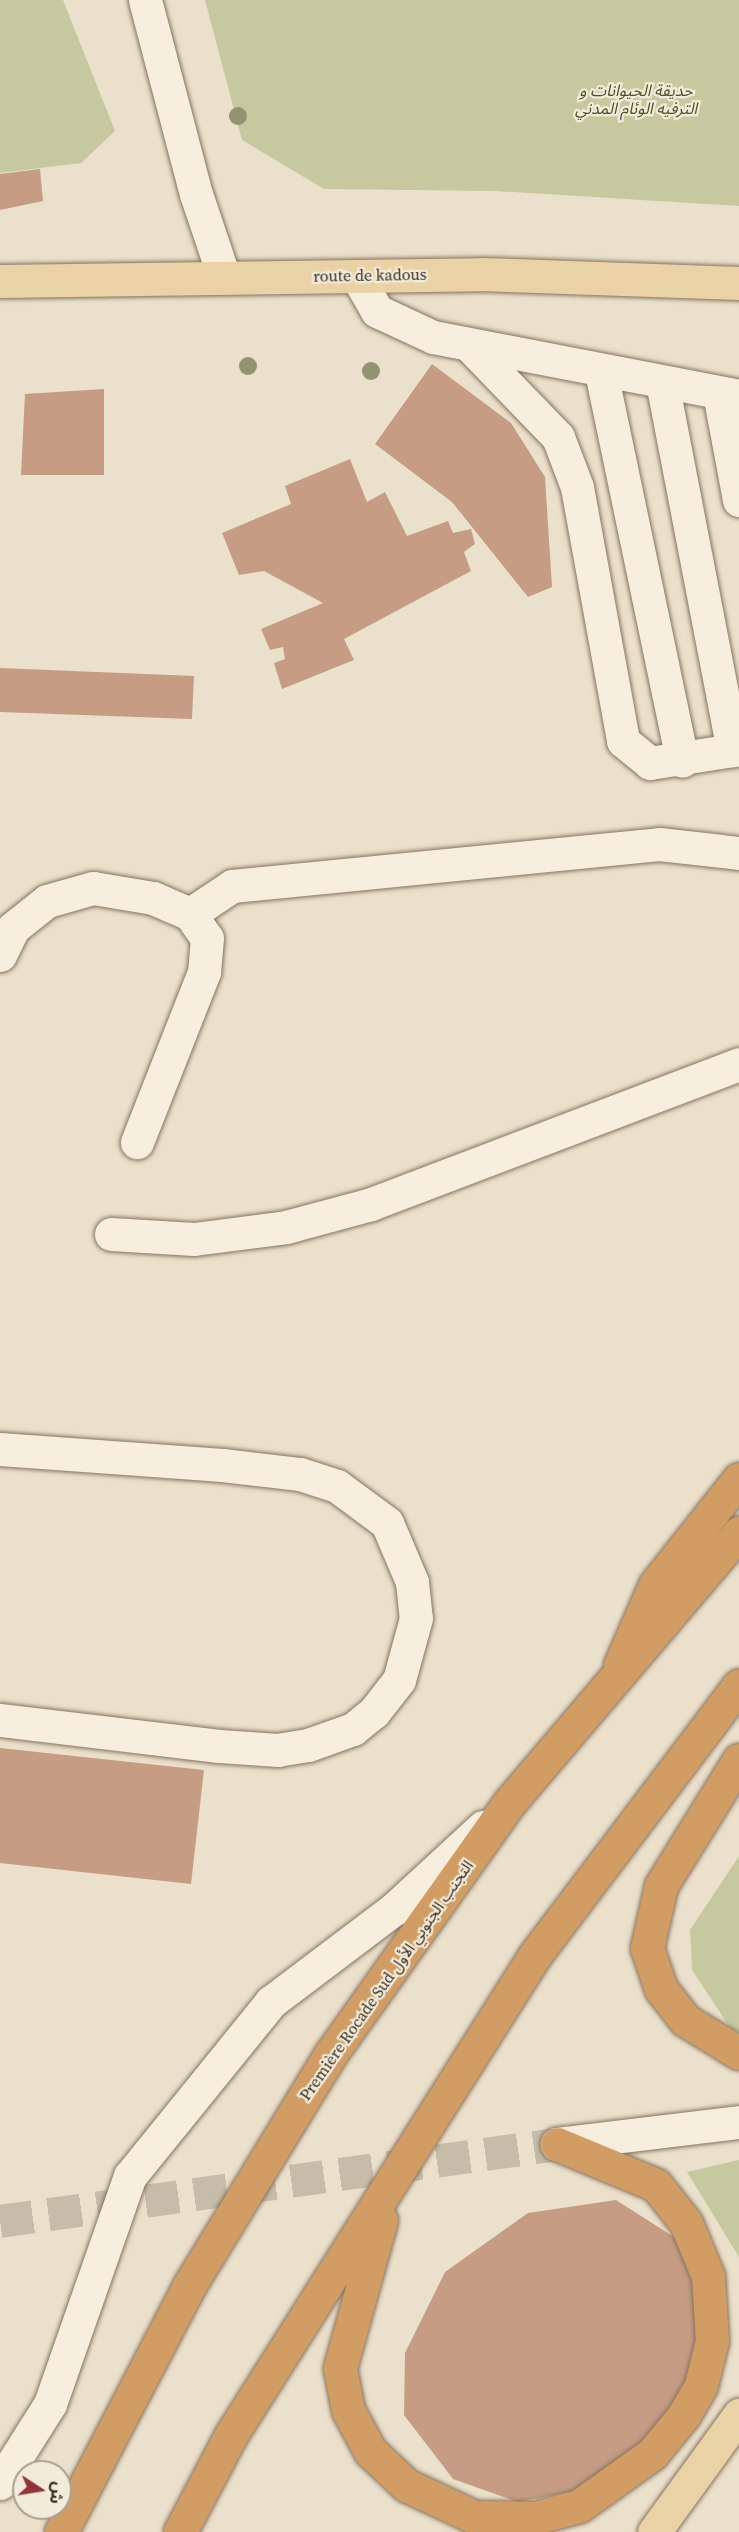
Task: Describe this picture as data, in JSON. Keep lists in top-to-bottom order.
{
  "streets": {
    "highway": ["Première Rocade Sud التجنب الجنوبي الأول"],
    "main road": ["route de kadous"]
  },
  "parks": ["حديقة الحيوانات و الترفيه الوئام المدني"],
  "north": "right"
}
